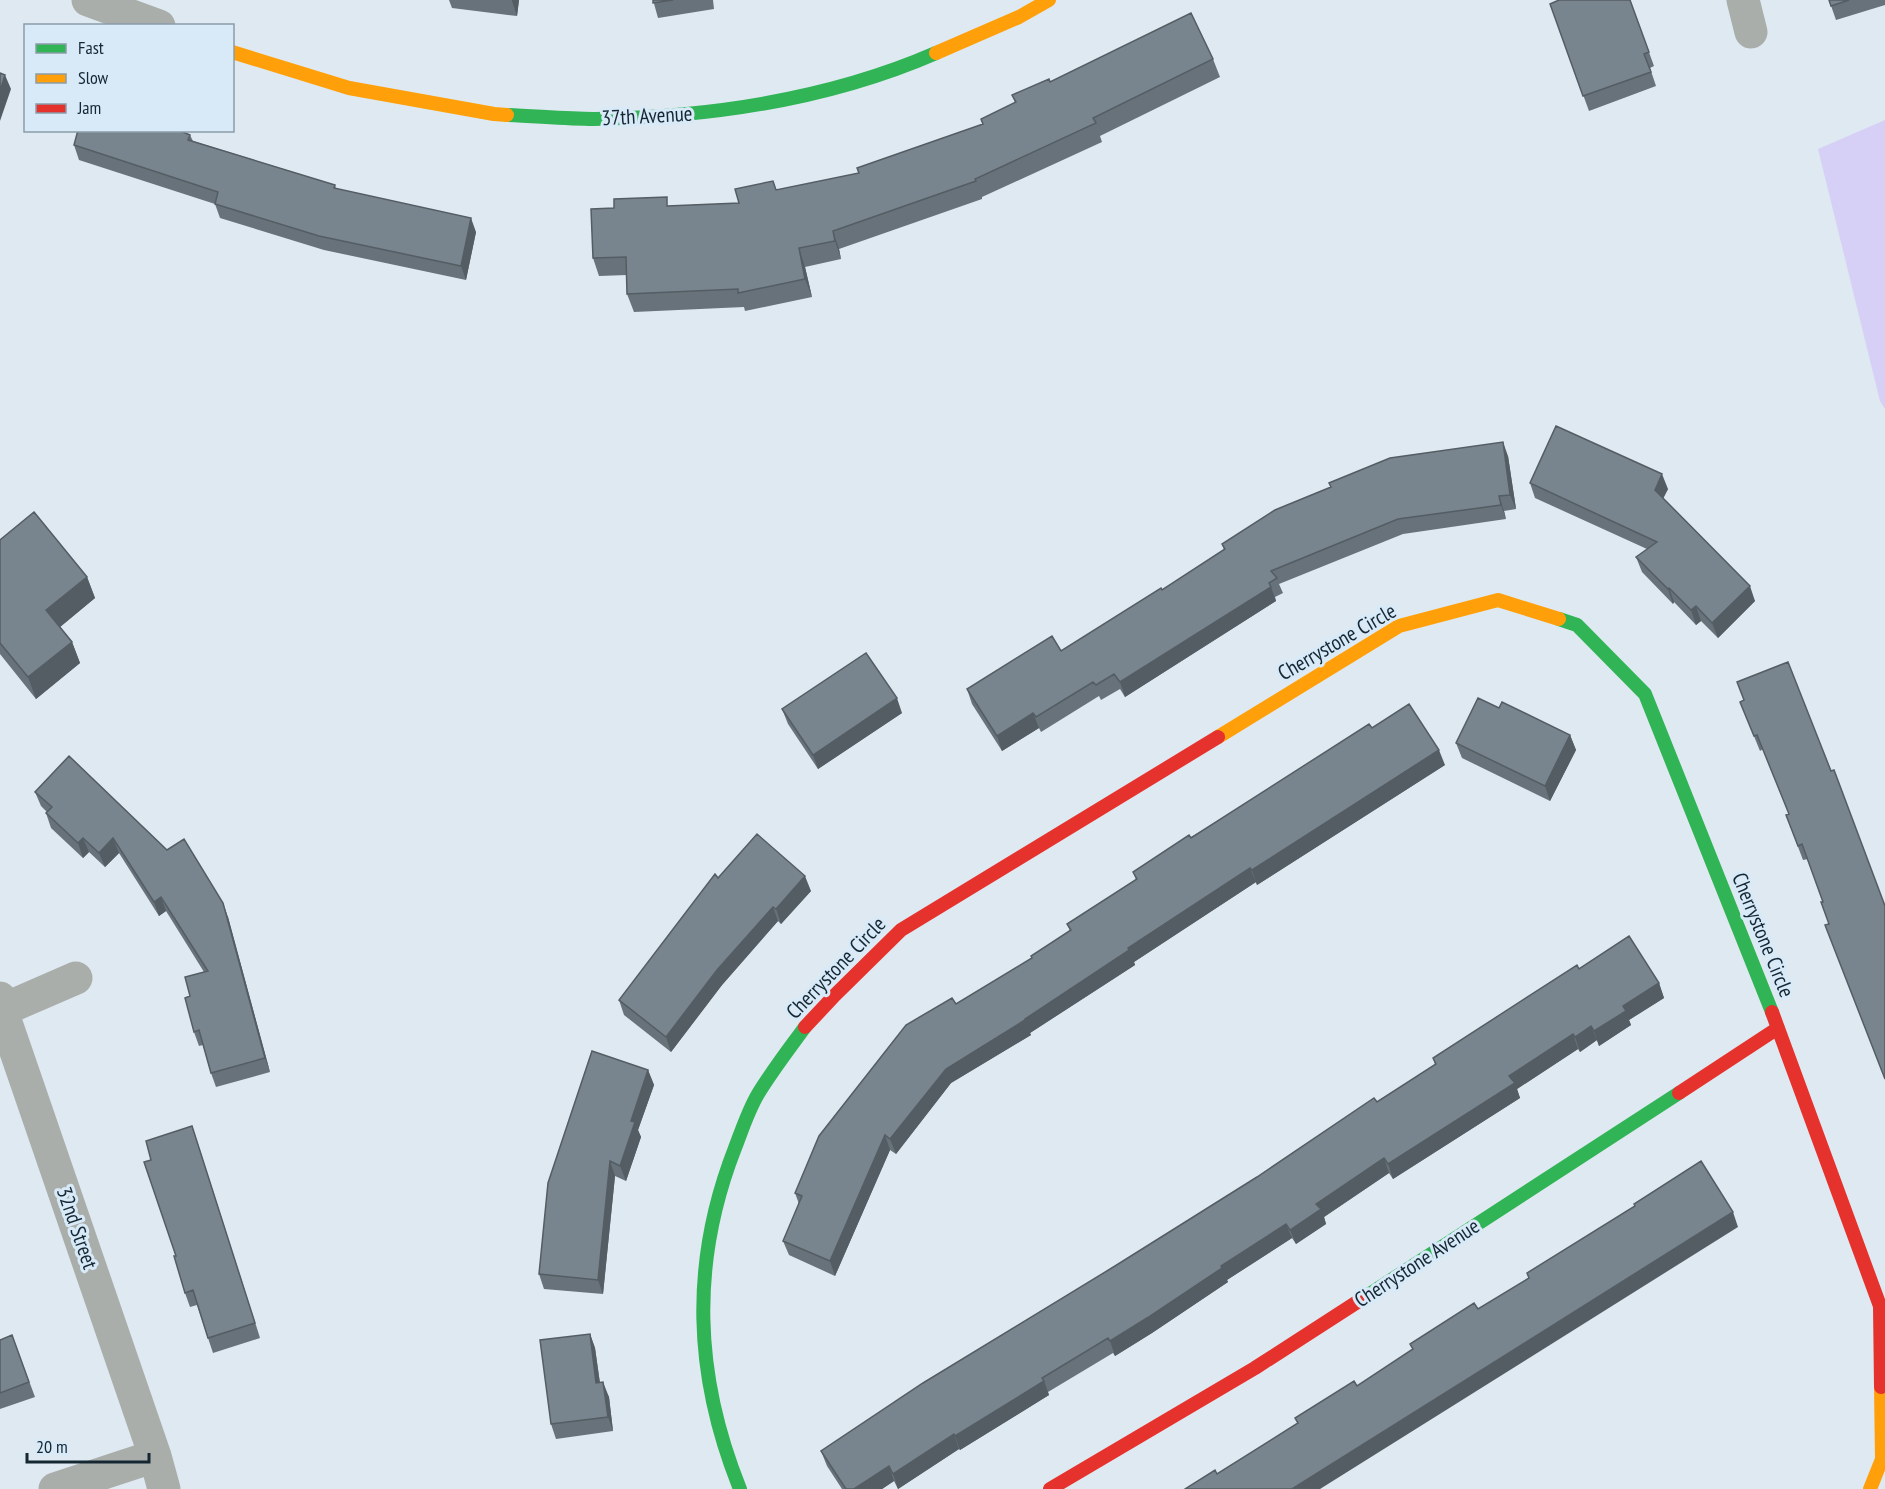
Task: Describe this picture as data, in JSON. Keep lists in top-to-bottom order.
{
  "streets": {
    "street": [
      "37th Avenue",
      "Cherrystone Circle",
      "32nd Street",
      "Cherrystone Avenue"
    ]
  },
  "crossings": [
    ["Cherrystone Circle", "Cherrystone Avenue"]
  ],
  "legend": ["Fast", "Slow", "Jam"],
  "scale_bar": "20 m"
}
